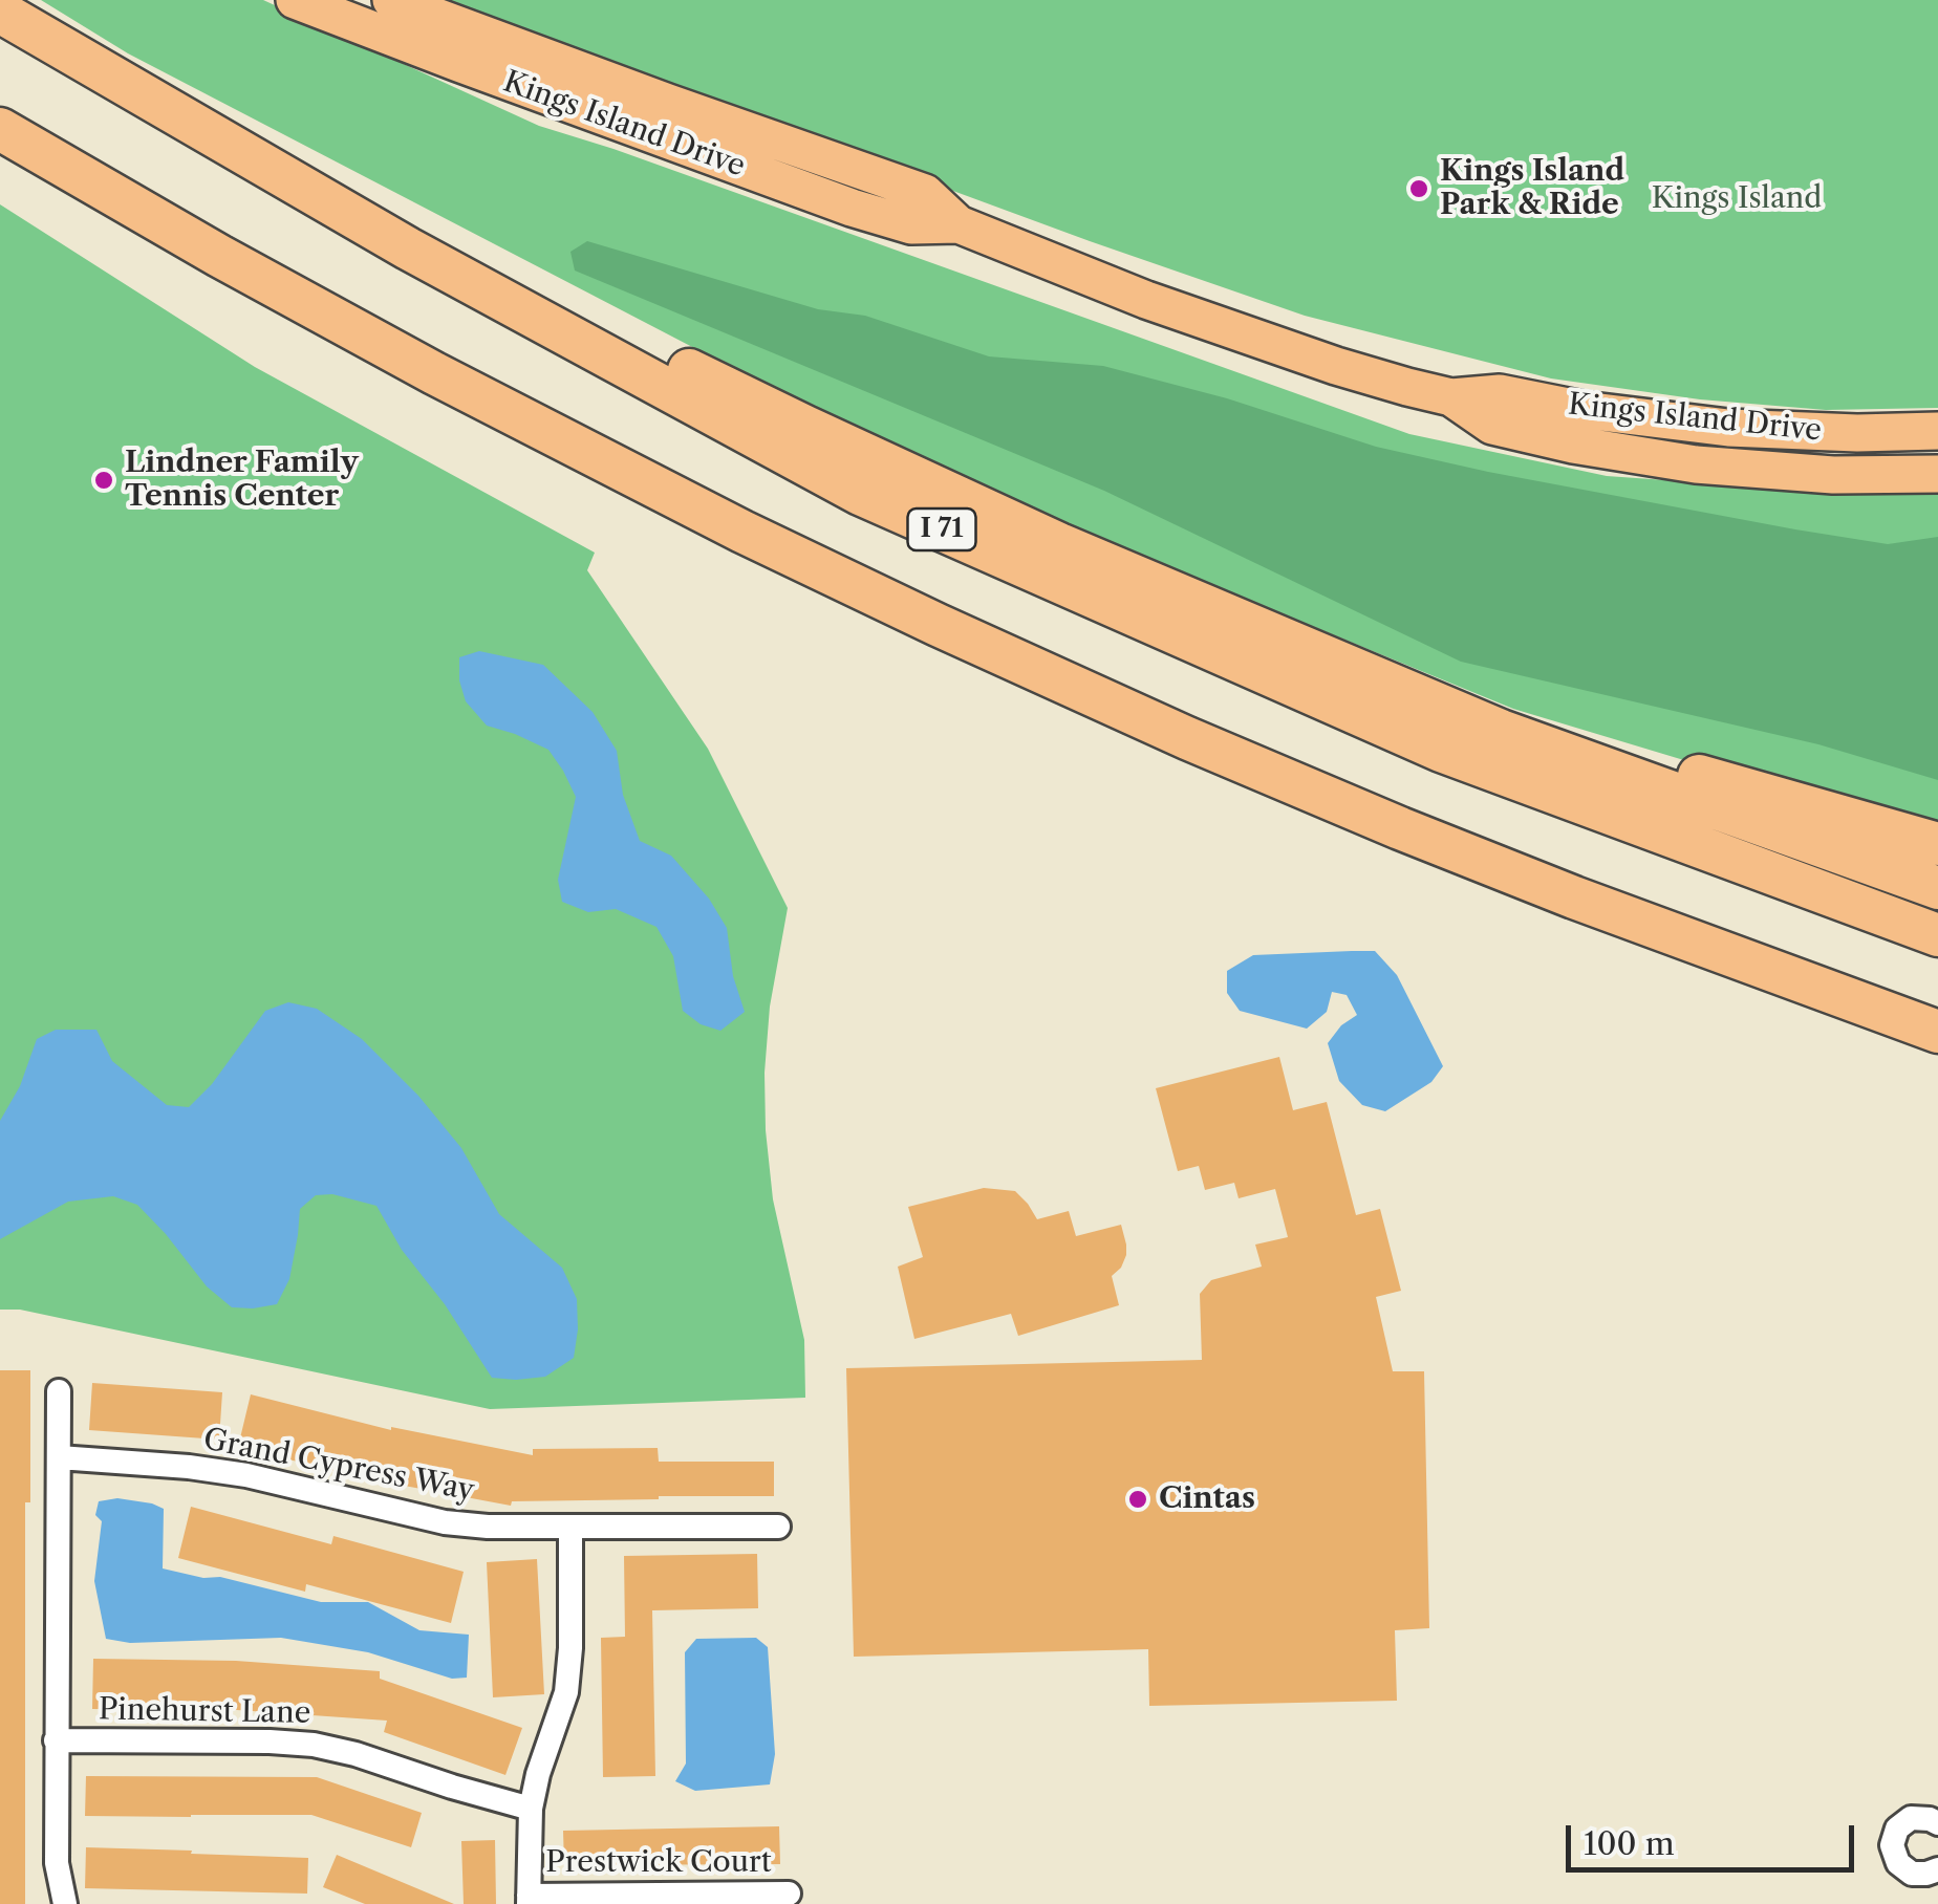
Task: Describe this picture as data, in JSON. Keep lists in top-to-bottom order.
{
  "streets": {
    "highway": ["I 71"],
    "main road": ["Kings Island Drive"],
    "street": ["Grand Cypress Way", "Pinehurst Lane", "Prestwick Court"]
  },
  "parks": ["Kings Island"],
  "places": ["Kings Island Park & Ride", "Lindner Family Tennis Center", "Cintas"],
  "scale_bar": "100 m"
}
